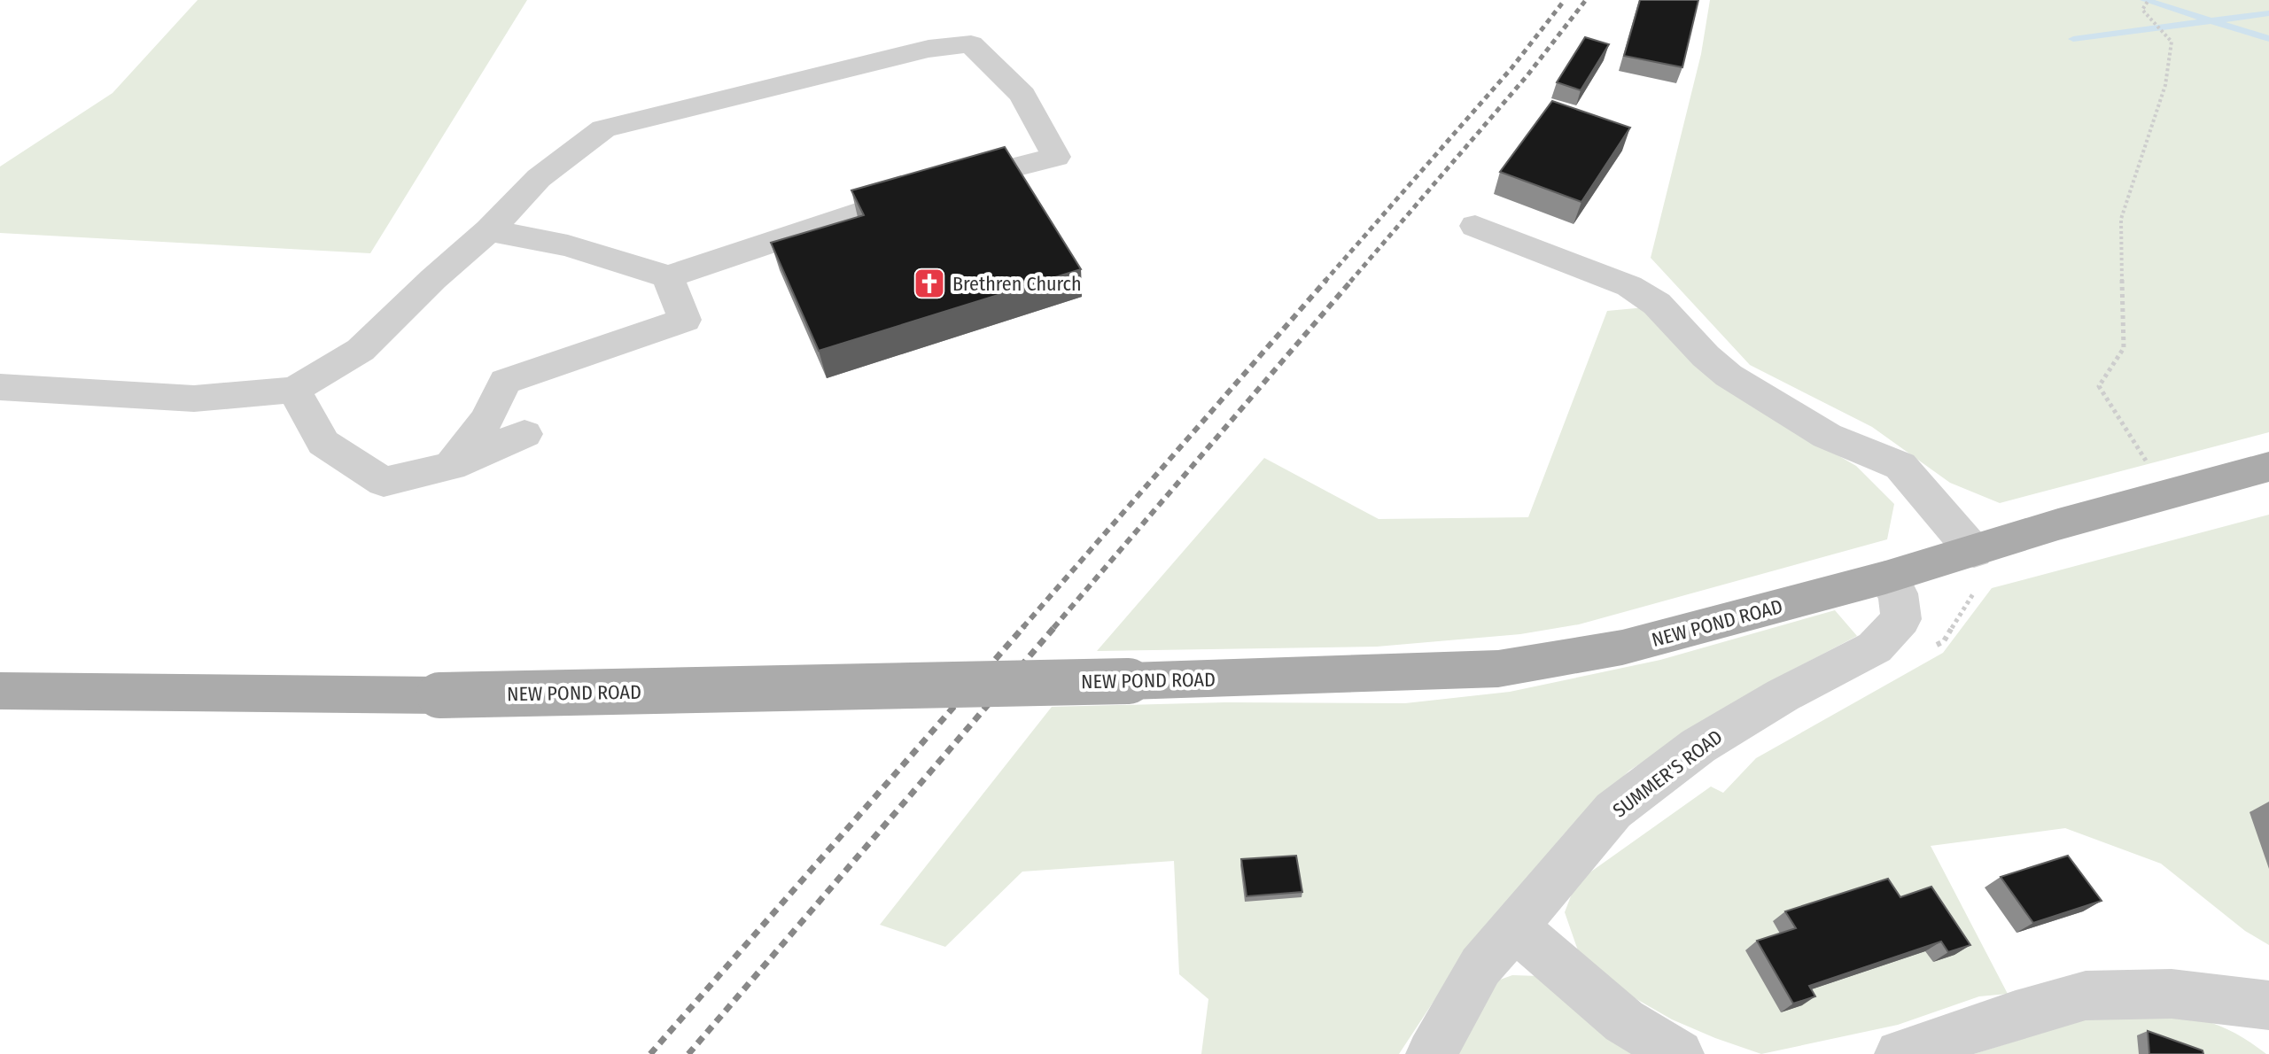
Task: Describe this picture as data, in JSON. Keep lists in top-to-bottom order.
{
  "streets": {
    "main road": ["NEW POND ROAD"],
    "street": ["SUMMER'S ROAD"]
  },
  "crossings": [
    ["NEW POND ROAD", "SUMMER'S ROAD"]
  ],
  "places": {
    "church": ["Brethren Church"]
  }
}
